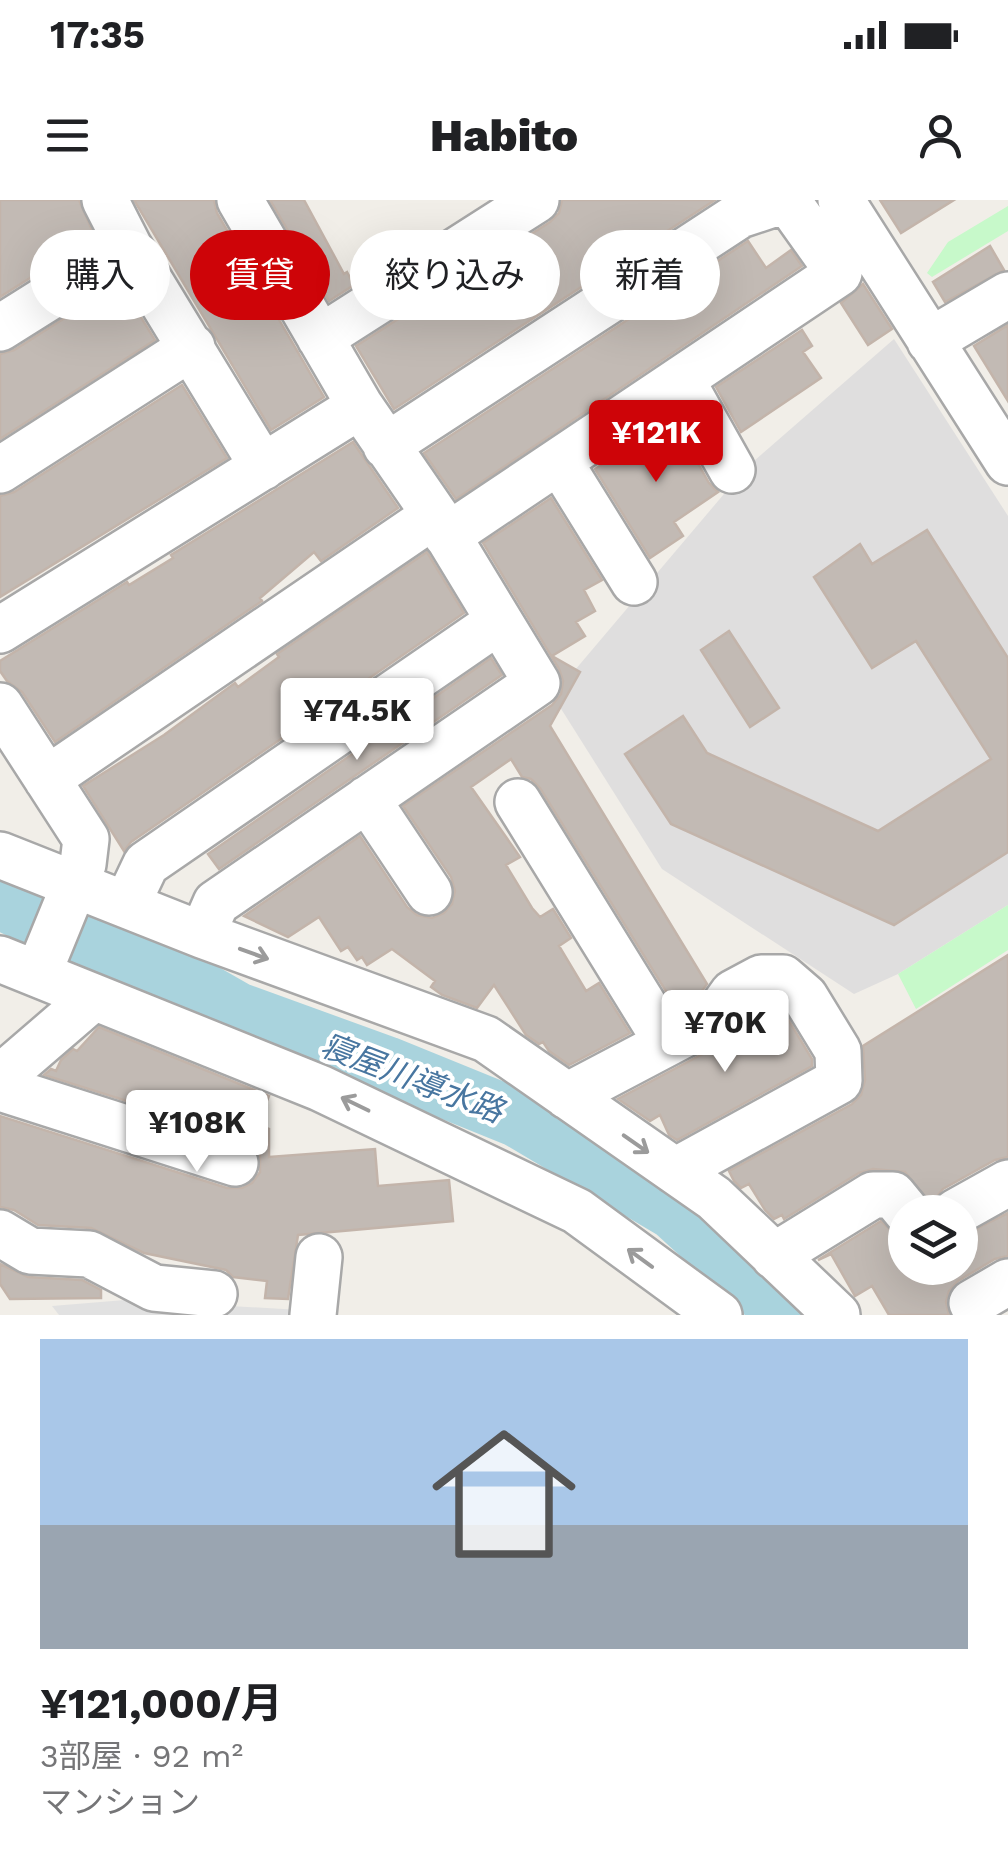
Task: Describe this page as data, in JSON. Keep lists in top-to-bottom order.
{
  "water": ["寝屋川導水路"],
  "page": {
    "status": "17:35",
    "header": "Habito",
    "chip": [
      "購入",
      "賃貸",
      "絞り込み",
      "新着"
    ],
    "price": [
      "¥121K",
      "¥74.5K",
      "¥70K",
      "¥108K"
    ],
    "list": [
      {
        "name": "¥121,000/月",
        "note": "3部屋 · 92 m² · マンション"
      }
    ]
  }
}
